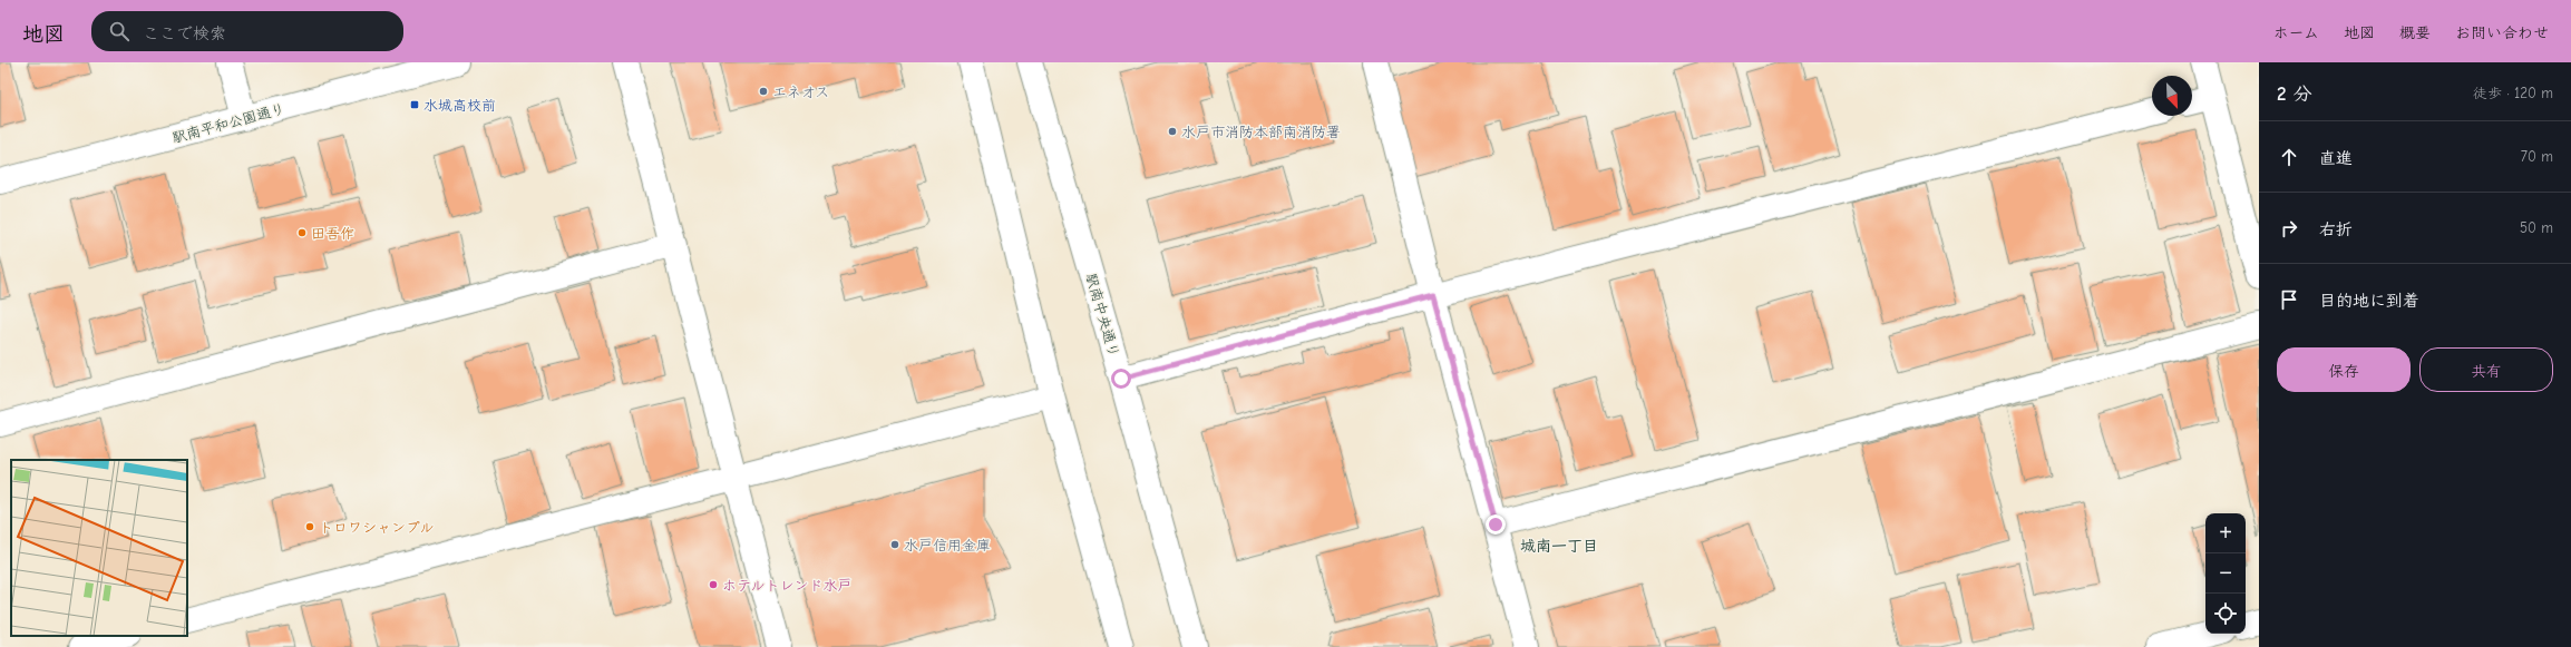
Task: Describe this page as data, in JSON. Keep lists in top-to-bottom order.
{
  "streets": {
    "street": ["駅南平和公園通り", "駅南中央通り"]
  },
  "districts": ["城南一丁目"],
  "places": {
    "other": [
      "エネオス",
      "水戸市消防本部南消防署",
      "田吾作",
      "トロワシャンブル",
      "水戸信用金庫",
      "ホテルトレンド水戸"
    ],
    "transit": ["水城高校前"]
  },
  "north": "bottom right",
  "page": {
    "header": "地図",
    "search": "ここで検索",
    "nav": [
      "ホーム",
      "地図",
      "概要",
      "お問い合わせ"
    ],
    "heading": ["2 分", "徒歩 · 120 m"],
    "list": [
      ["直進", "70 m"],
      ["右折", "50 m"],
      "目的地に到着"
    ],
    "buttons": ["保存", "共有"],
    "map_buttons": ["+", "−"]
  }
}
